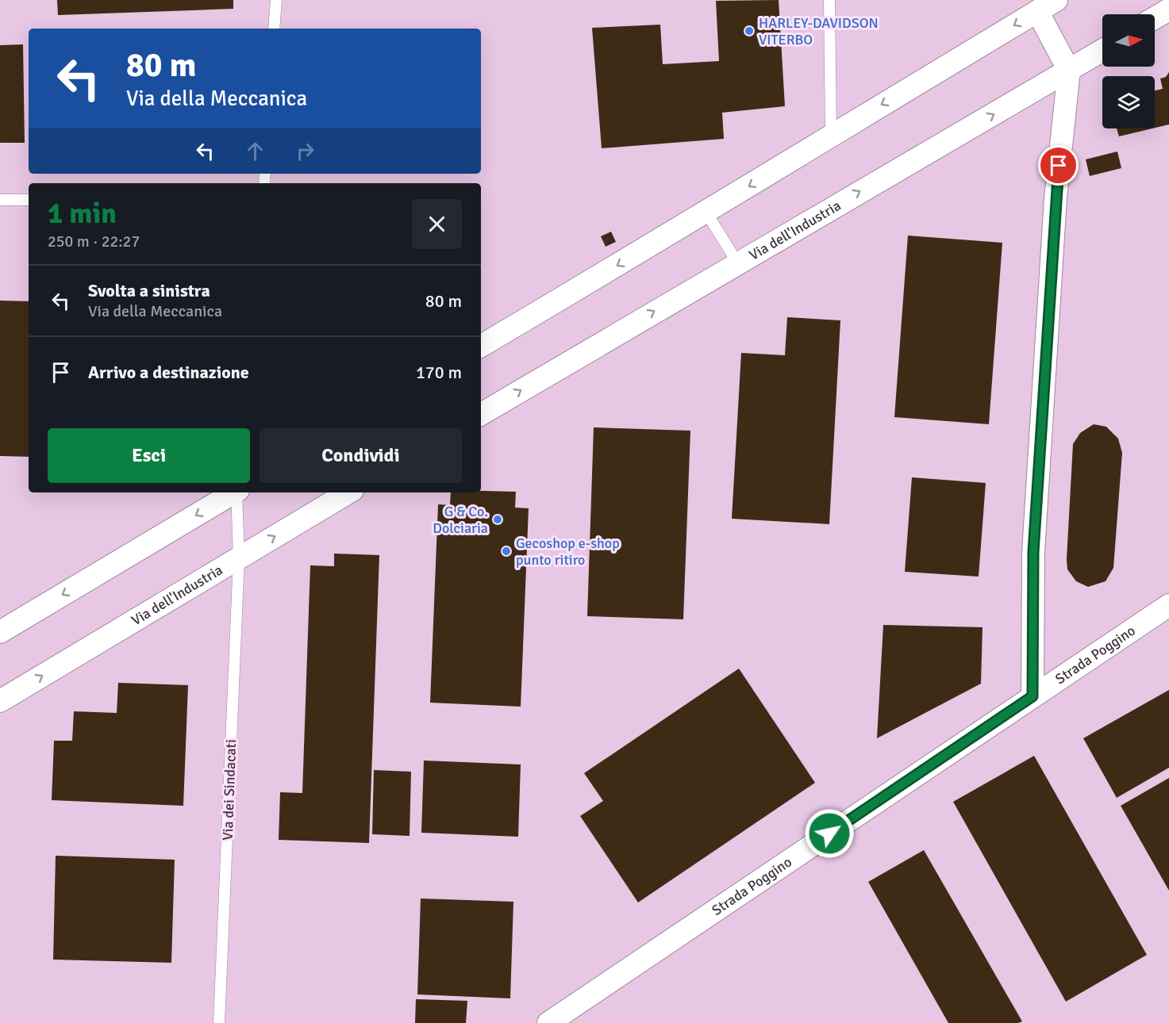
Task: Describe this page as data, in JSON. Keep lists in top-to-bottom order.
{
  "streets": {
    "street": ["Via dell'Industria", "Strada Poggino"],
    "lane": ["Via dei Sindacati"]
  },
  "crossings": [
    ["Via dell'Industria", "Via dei Sindacati"]
  ],
  "places": ["HARLEY-DAVIDSON VITERBO", "G & Co. Dolciaria", "Gecoshop e-shop punto ritiro"],
  "north": "right",
  "page": {
    "turn": ["80 m", "Via della Meccanica"],
    "heading": ["1 min", "250 m · 22:27"],
    "list": [
      {
        "name": "Svolta a sinistra",
        "note": "Via della Meccanica",
        "value": "80 m"
      },
      {
        "name": "Arrivo a destinazione",
        "value": "170 m"
      }
    ],
    "buttons": ["Esci", "Condividi"]
  }
}
